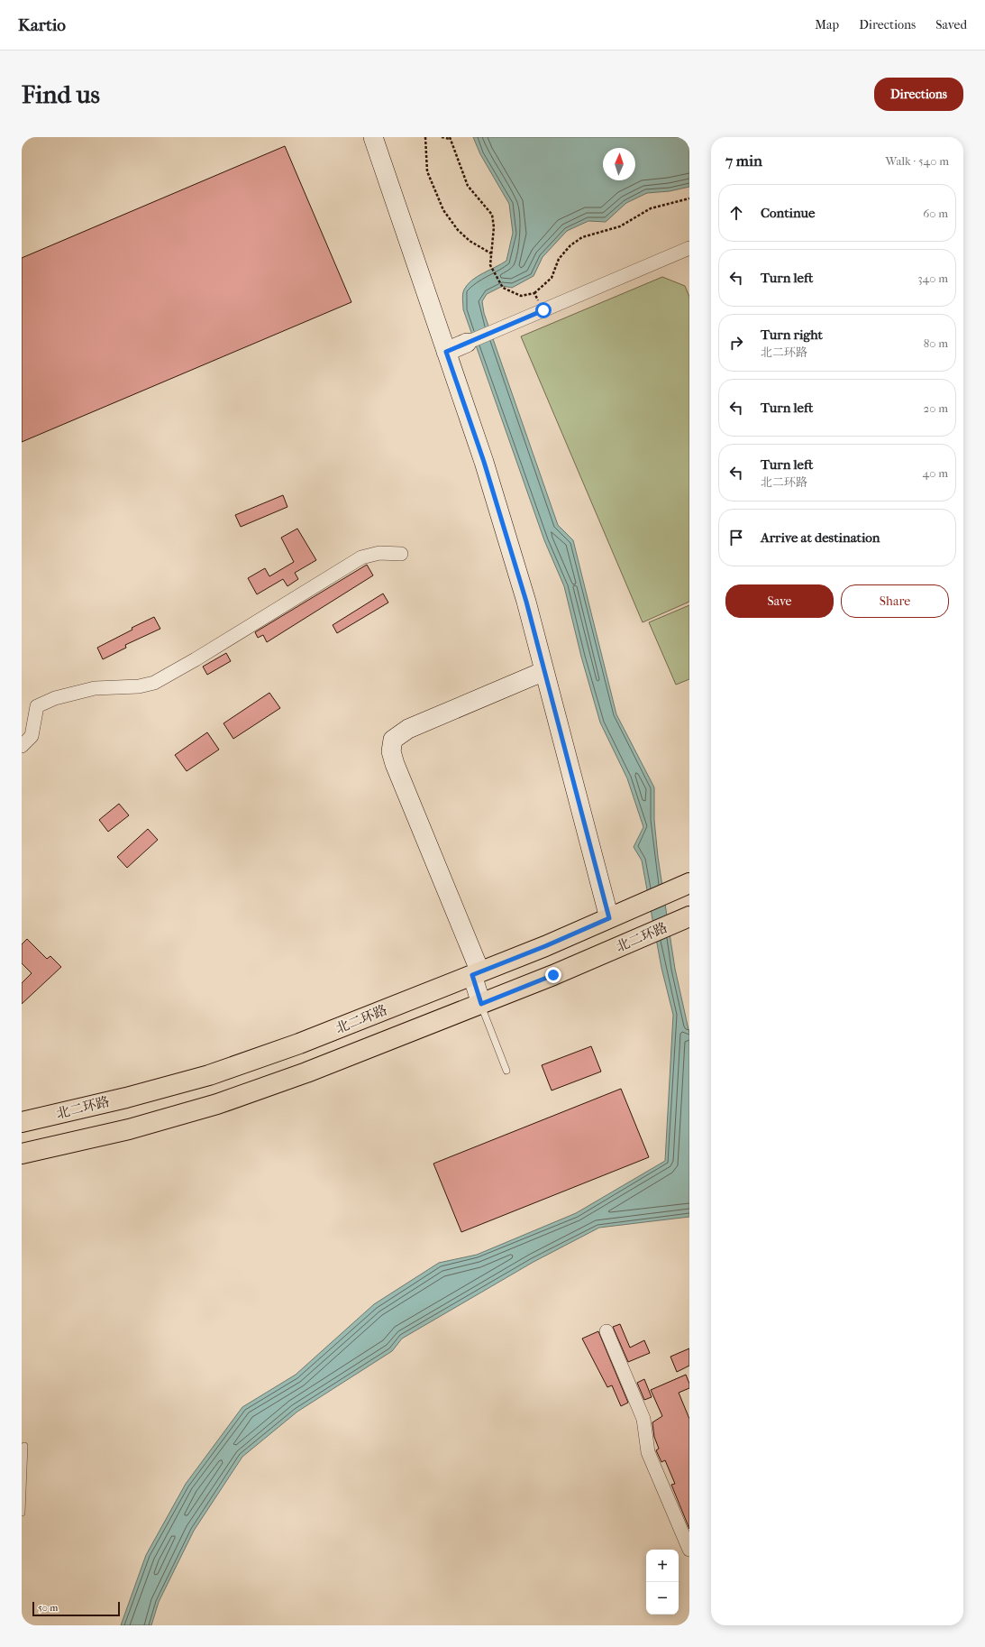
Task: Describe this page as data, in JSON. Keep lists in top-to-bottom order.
{
  "streets": {
    "main road": ["北二环路"]
  },
  "scale_bar": "50 m",
  "north": "top",
  "page": {
    "header": "Kartio",
    "nav": ["Map", "Directions", "Saved"],
    "buttons": [
      "Directions",
      ["Save", "Share"]
    ],
    "title": "Find us",
    "heading": ["7 min", "Walk · 540 m"],
    "list": [
      ["Continue", "60 m"],
      ["Turn left", "340 m"],
      ["Turn right", "北二环路", "80 m"],
      ["Turn left", "20 m"],
      ["Turn left", "北二环路", "40 m"],
      "Arrive at destination"
    ],
    "map_buttons": ["+", "−"],
    "scale": "50 m"
  }
}
